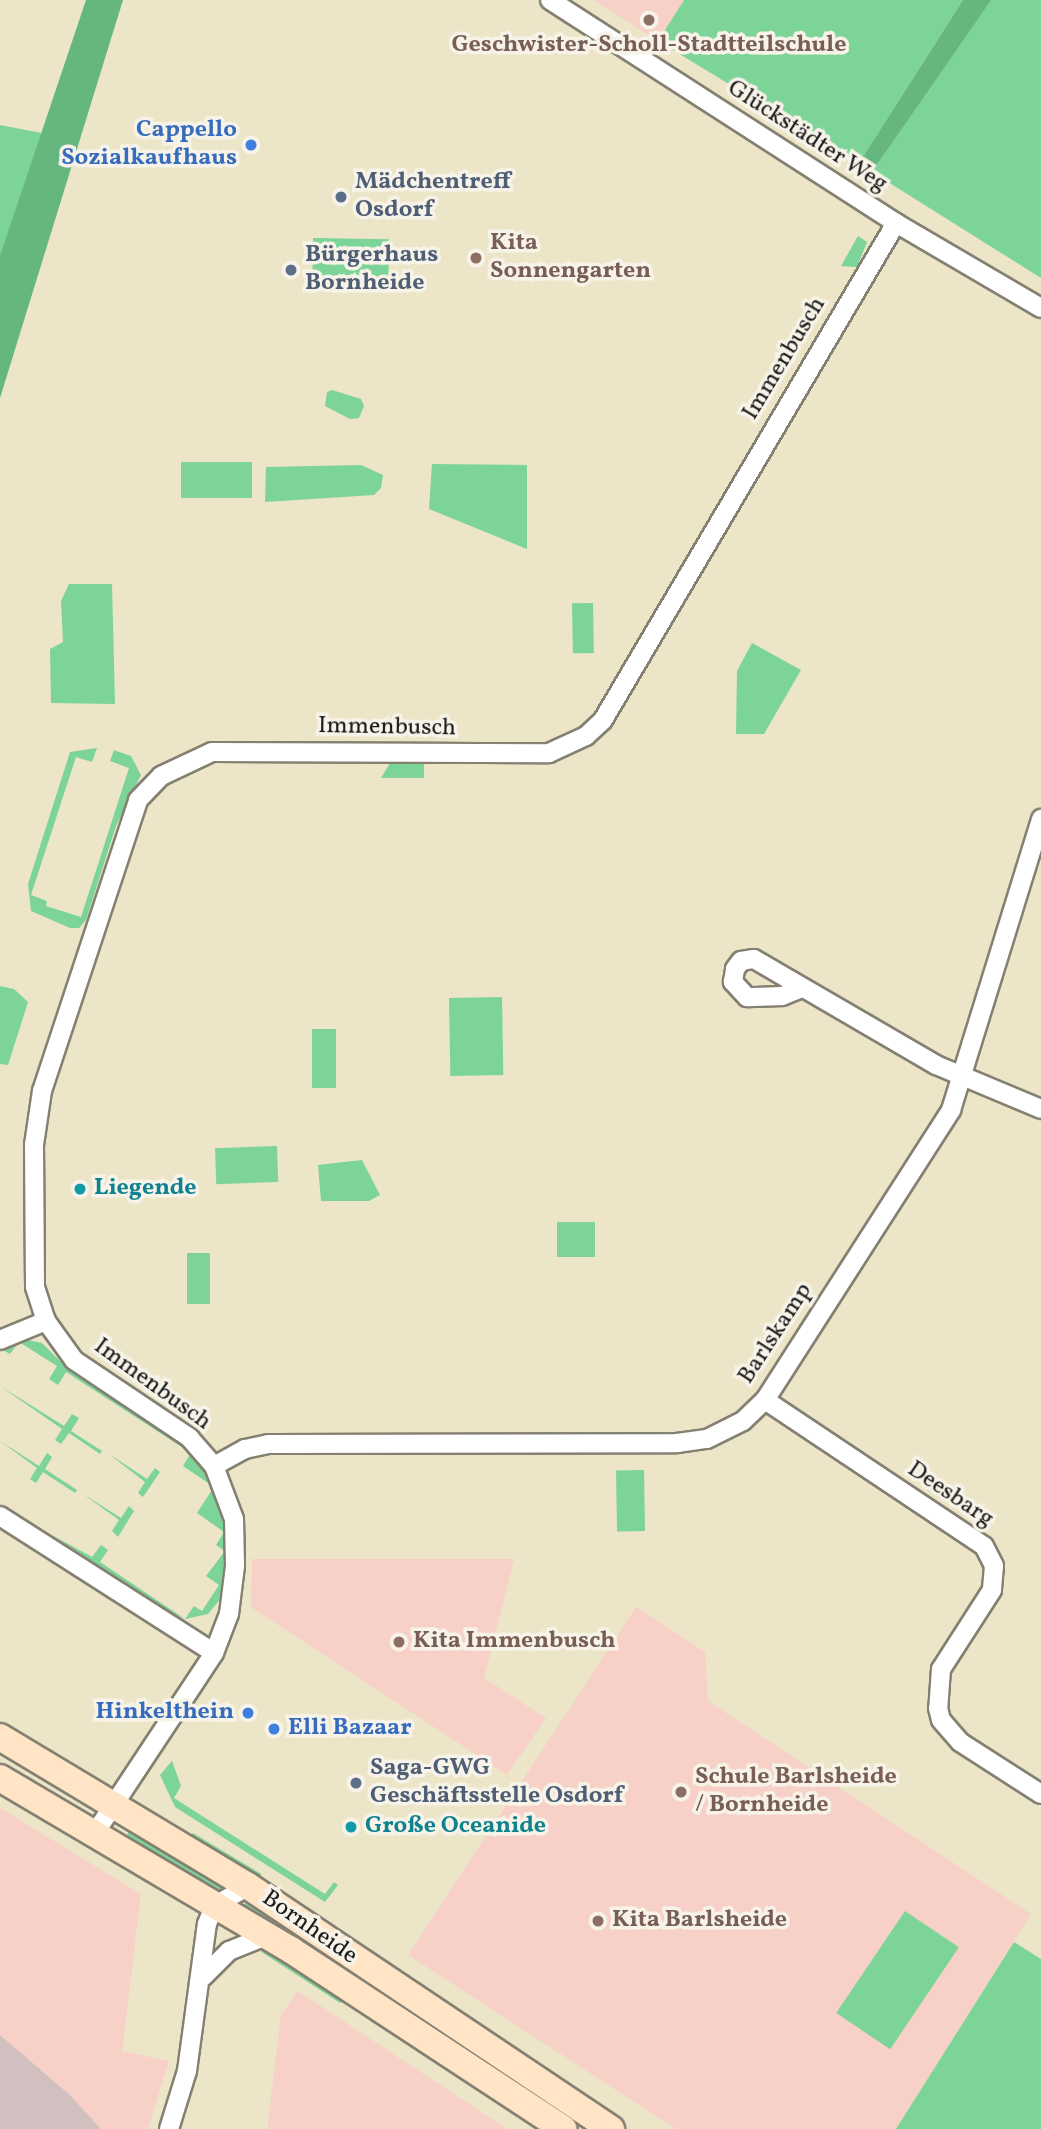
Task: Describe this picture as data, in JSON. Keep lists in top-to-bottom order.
{
  "streets": {
    "street": [
      "Glückstädter Weg",
      "Immenbusch",
      "Barlskamp",
      "Deesbarg",
      "Bornheide"
    ]
  },
  "crossings": [
    ["Glückstädter Weg", "Immenbusch"],
    ["Immenbusch", "Barlskamp"],
    ["Immenbusch", "Bornheide"],
    ["Barlskamp", "Deesbarg"]
  ],
  "places": [
    "Geschwister-Scholl-Stadtteilschule",
    "Cappello Sozialkaufhaus",
    "Mädchentreff Osdorf",
    "Kita Sonnengarten",
    "Bürgerhaus Bornheide",
    "Liegende",
    "Kita Immenbusch",
    "Hinkelthein",
    "Elli Bazaar",
    "Saga-GWG Geschäftsstelle Osdorf",
    "Schule Barlsheide / Bornheide",
    "Große Oceanide",
    "Kita Barlsheide"
  ]
}
